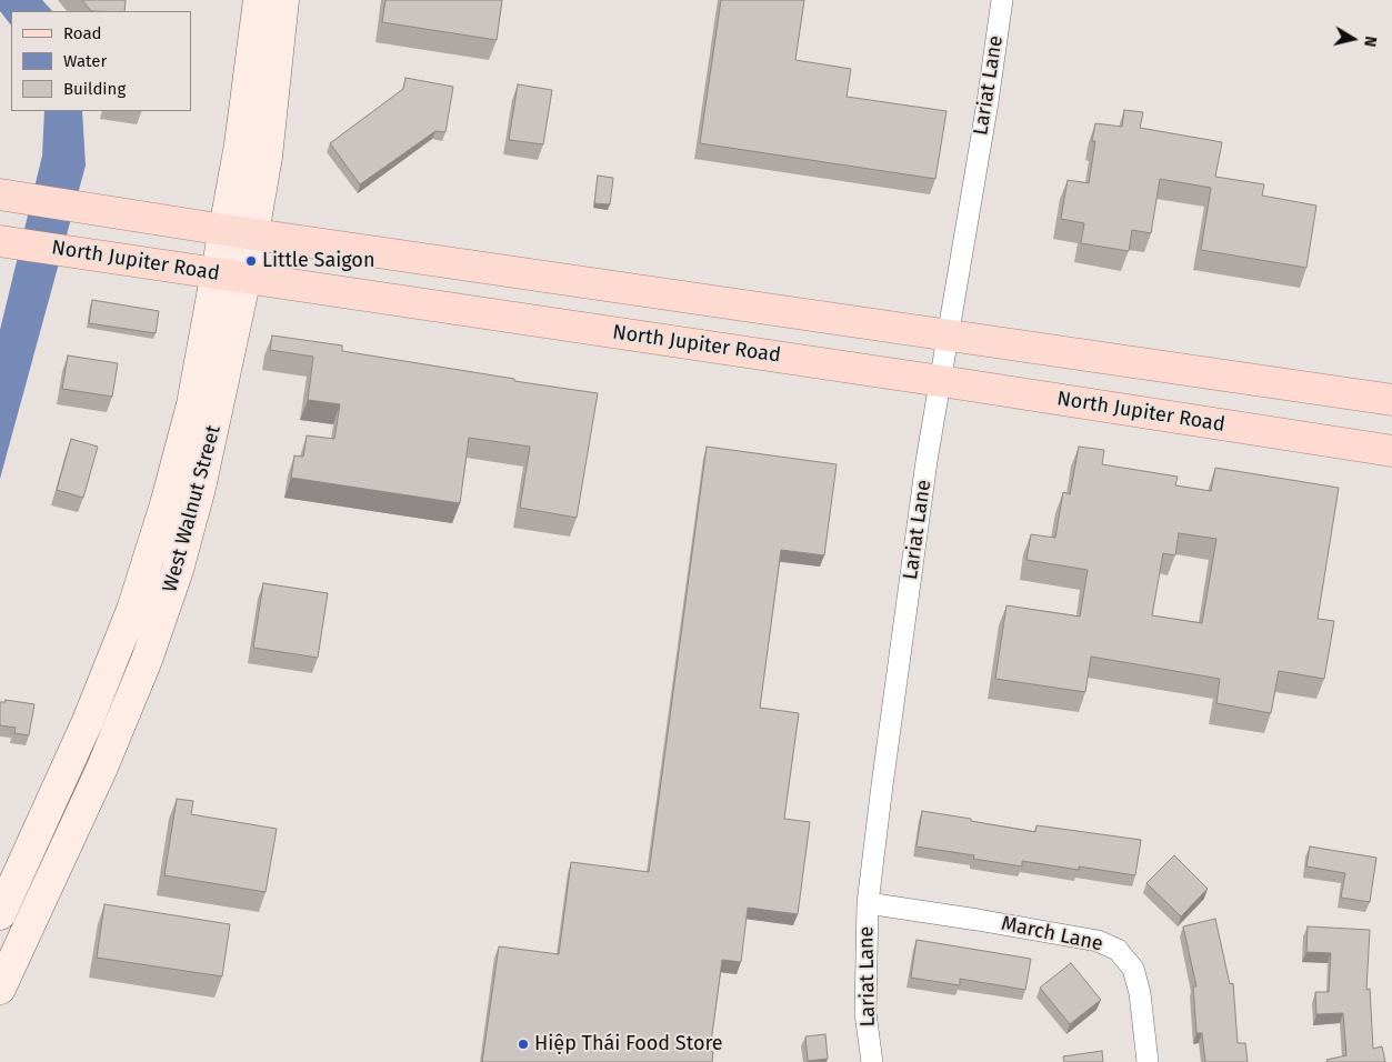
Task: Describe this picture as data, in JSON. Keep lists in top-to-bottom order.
{
  "streets": {
    "main road": ["North Jupiter Road", "West Walnut Street"],
    "street": ["Lariat Lane", "March Lane"]
  },
  "crossings": [
    ["Lariat Lane", "North Jupiter Road"],
    ["Lariat Lane", "March Lane"],
    ["North Jupiter Road", "West Walnut Street"]
  ],
  "places": ["Little Saigon", "Hiệp Thái Food Store"],
  "legend": ["Road", "Water", "Building"],
  "north": "right"
}
